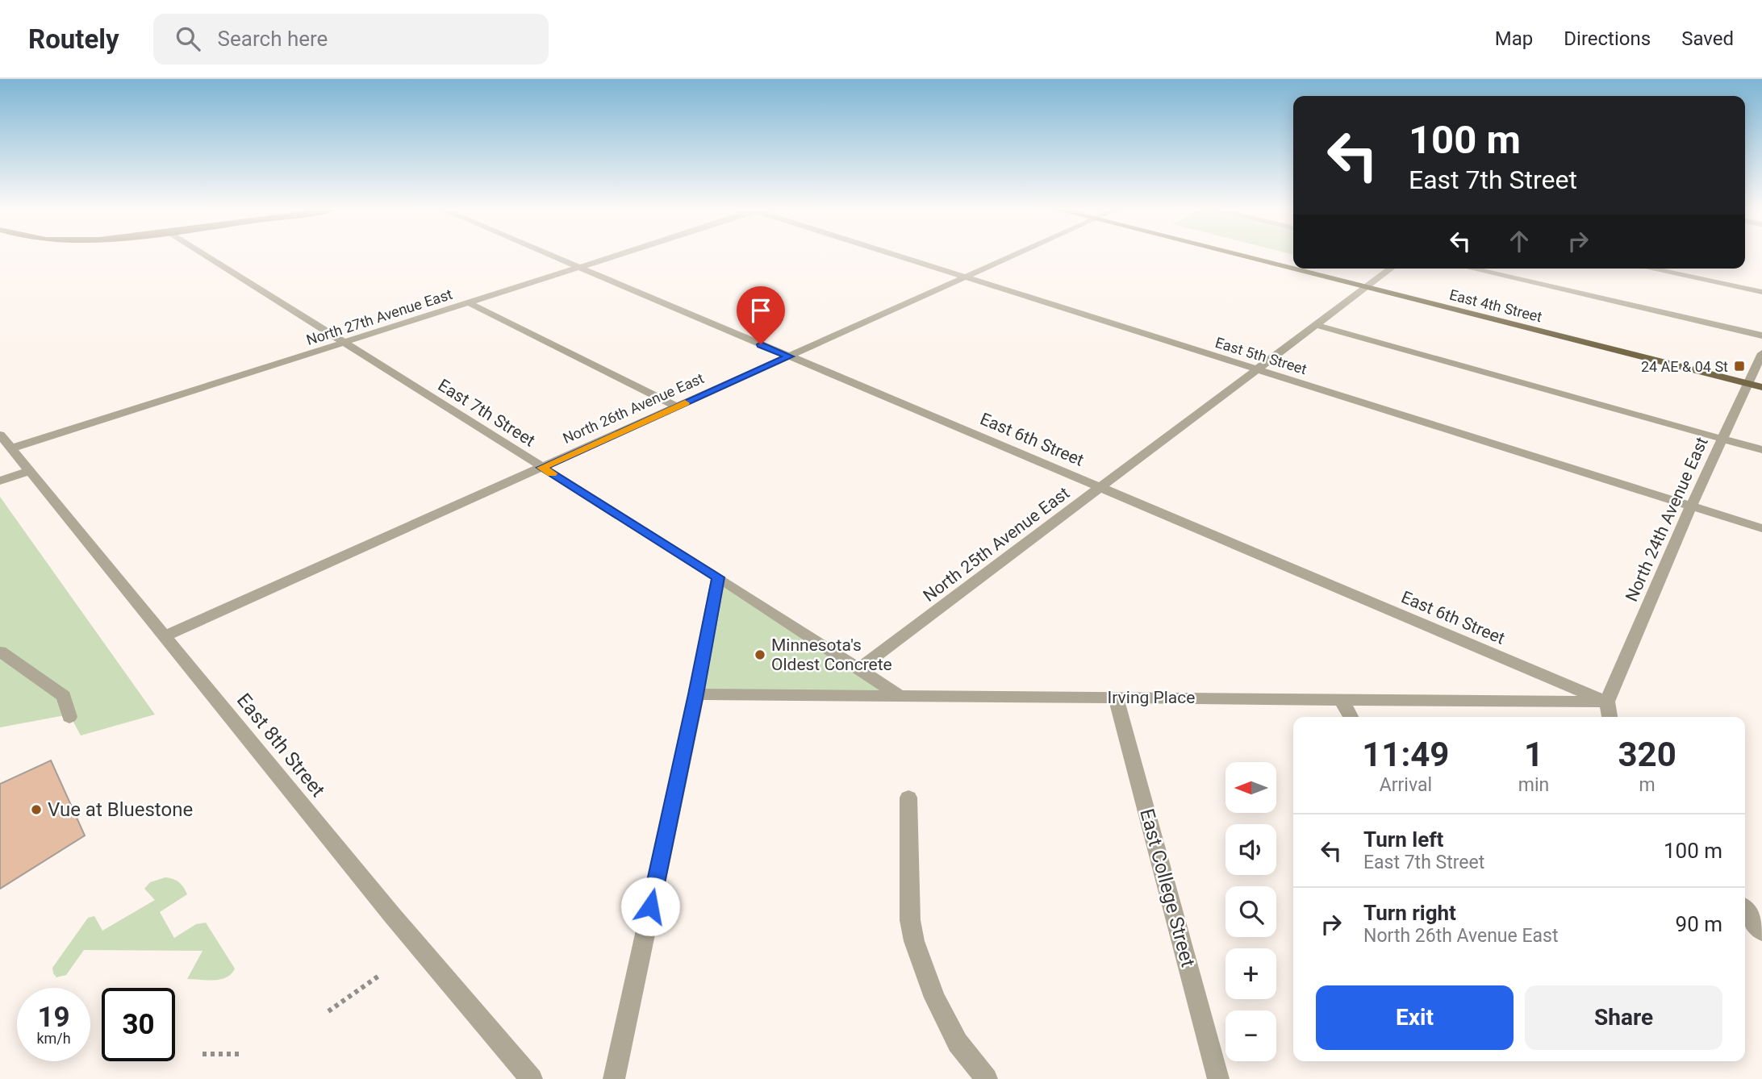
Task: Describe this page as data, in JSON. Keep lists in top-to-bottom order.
{
  "streets": {
    "main road": ["East 4th Street"],
    "street": [
      "North 27th Avenue East",
      "East 5th Street",
      "North 26th Avenue East",
      "East 7th Street",
      "East 6th Street",
      "North 24th Avenue East",
      "North 25th Avenue East",
      "Irving Place",
      "East 8th Street",
      "East College Street"
    ]
  },
  "crossings": [
    ["East 4th Street", "North 24th Avenue East"],
    ["East 4th Street", "North 25th Avenue East"],
    ["North 27th Avenue East", "East 7th Street"],
    ["North 27th Avenue East", "East 6th Street"],
    ["North 27th Avenue East", "East 8th Street"],
    ["East 5th Street", "North 26th Avenue East"],
    ["East 5th Street", "North 24th Avenue East"],
    ["East 5th Street", "North 25th Avenue East"],
    ["North 26th Avenue East", "East 7th Street"],
    ["North 26th Avenue East", "East 6th Street"],
    ["North 26th Avenue East", "East 8th Street"],
    ["East 7th Street", "North 25th Avenue East"],
    ["East 7th Street", "Irving Place"],
    ["East 6th Street", "North 24th Avenue East"],
    ["East 6th Street", "North 25th Avenue East"],
    ["East 6th Street", "Irving Place"],
    ["North 24th Avenue East", "Irving Place"],
    ["Irving Place", "East College Street"]
  ],
  "places": {
    "transit": ["24 AE & 04 St"],
    "other": ["Minnesota's Oldest Concrete", "Vue at Bluestone"]
  },
  "north": "left",
  "page": {
    "header": "Routely",
    "search": "Search here",
    "nav": ["Map", "Directions", "Saved"],
    "turn": ["100 m", "East 7th Street"],
    "eta": [
      "11:49",
      "Arrival",
      "1",
      "min",
      "320",
      "m"
    ],
    "map_buttons": ["+", "−"],
    "list": [
      {
        "name": "Turn left",
        "note": "East 7th Street",
        "value": "100 m"
      },
      {
        "name": "Turn right",
        "note": "North 26th Avenue East",
        "value": "90 m"
      }
    ],
    "buttons": ["Exit", "Share"],
    "speed": "19 km/h",
    "limit": "30"
  }
}
